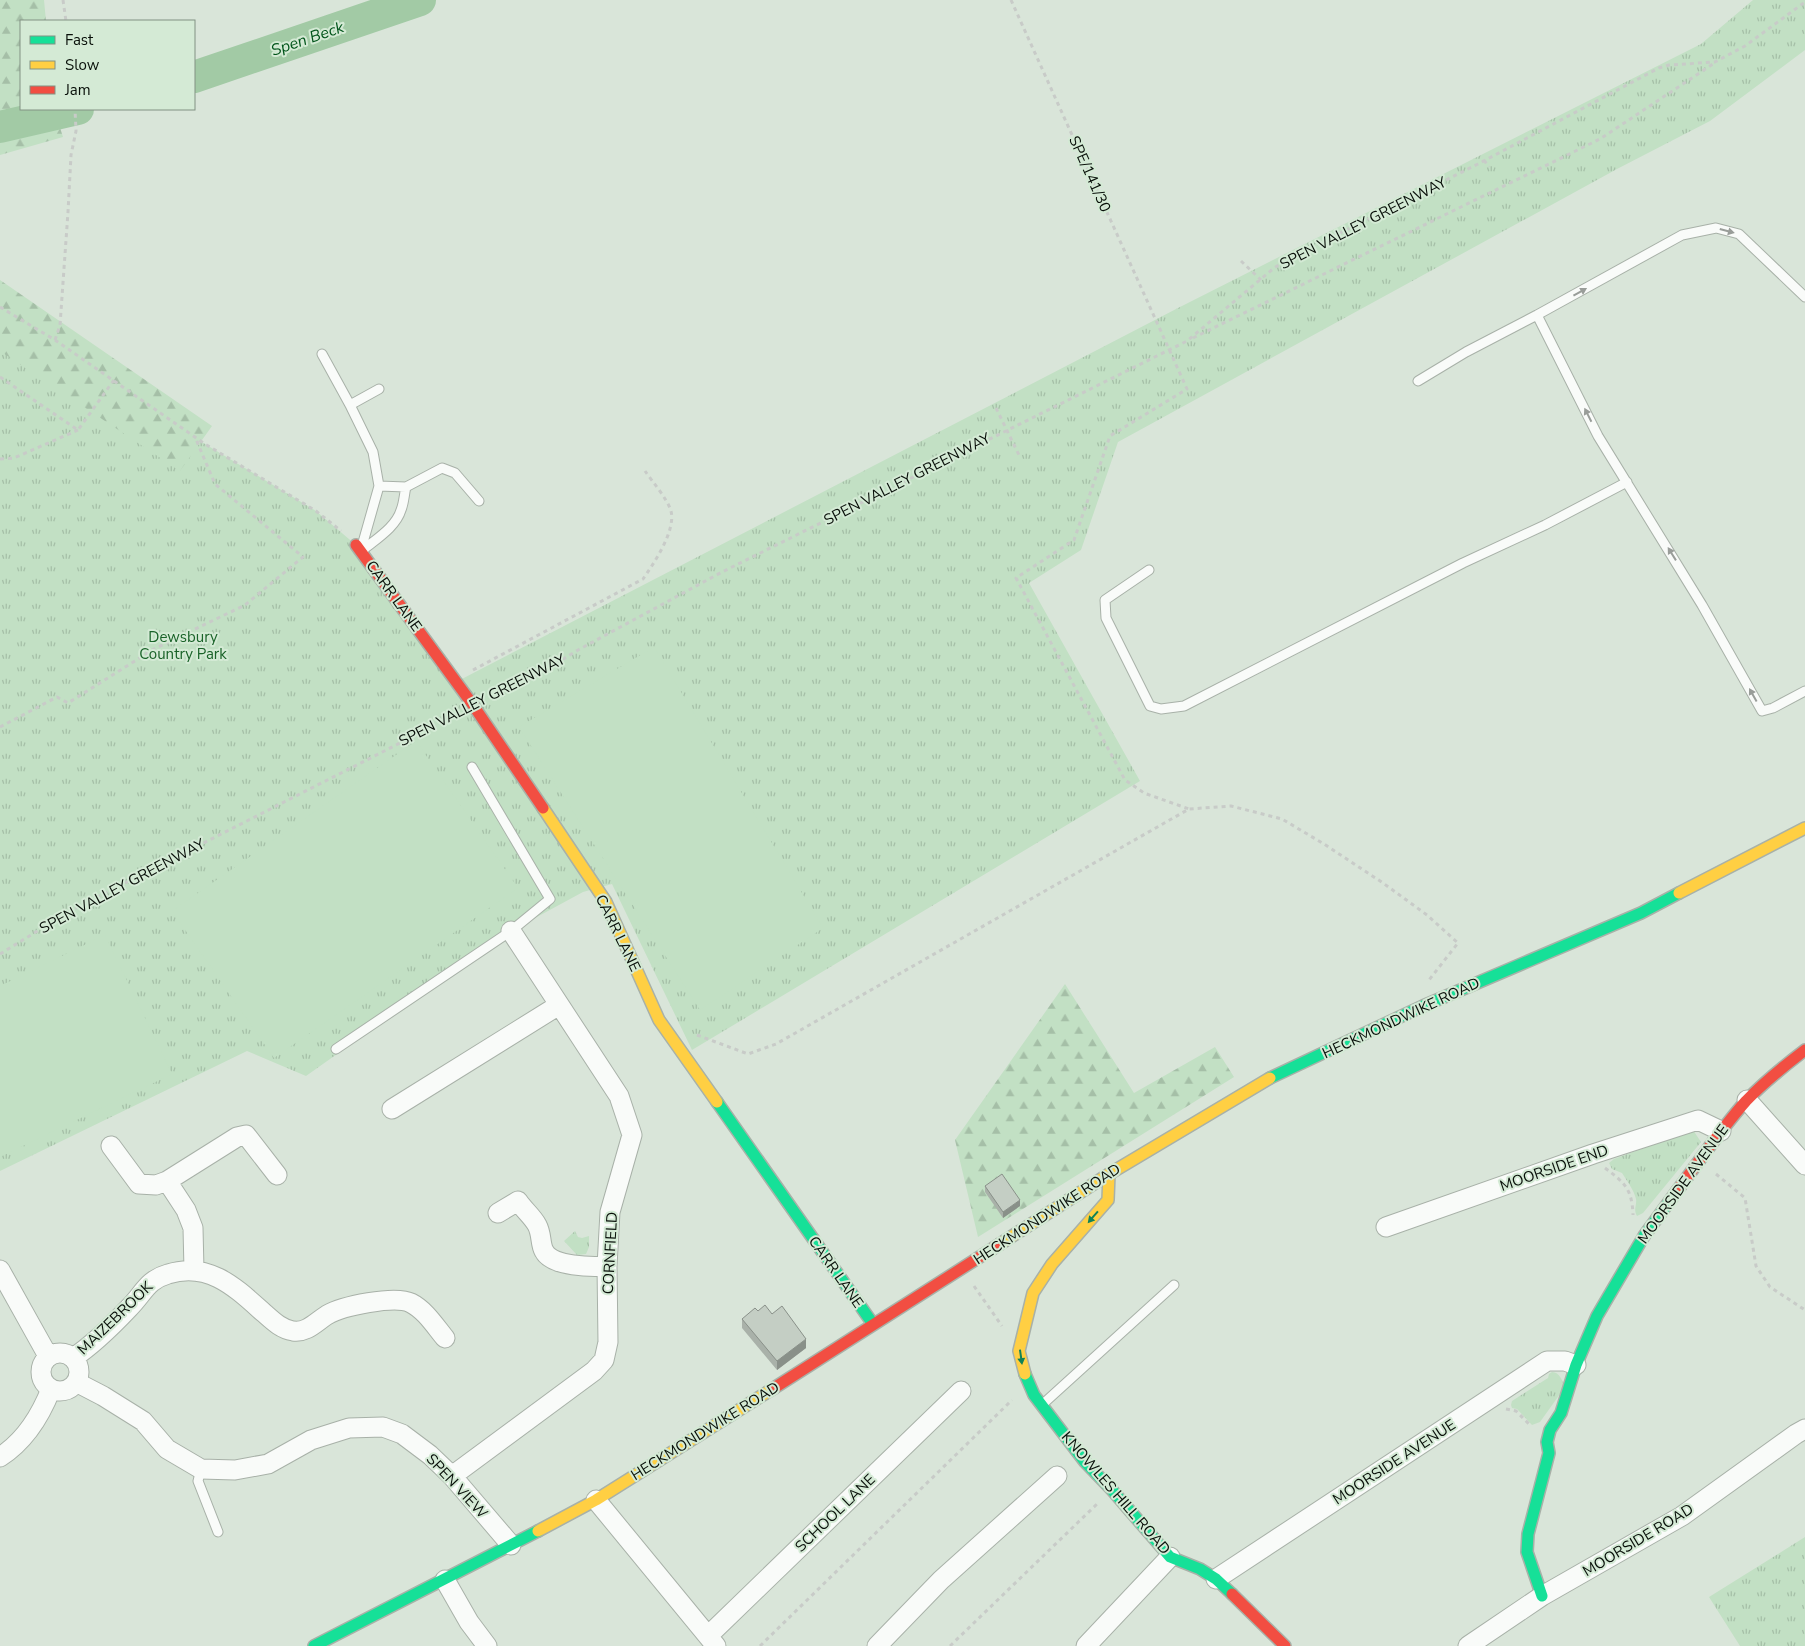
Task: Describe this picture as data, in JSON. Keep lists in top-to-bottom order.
{
  "streets": {
    "street": [
      "CARR LANE",
      "HECKMONDWIKE ROAD",
      "MOORSIDE END",
      "MOORSIDE AVENUE",
      "CORNFIELD",
      "MAIZEBROOK",
      "SPEN VIEW",
      "KNOWLES HILL ROAD",
      "SCHOOL LANE",
      "MOORSIDE ROAD"
    ],
    "path": ["SPE/141/30", "SPEN VALLEY GREENWAY"]
  },
  "crossings": [
    ["SPE/141/30", "SPEN VALLEY GREENWAY"],
    ["SPEN VALLEY GREENWAY", "CARR LANE"],
    ["CARR LANE", "HECKMONDWIKE ROAD"],
    ["HECKMONDWIKE ROAD", "SPEN VIEW"],
    ["HECKMONDWIKE ROAD", "KNOWLES HILL ROAD"],
    ["HECKMONDWIKE ROAD", "SCHOOL LANE"],
    ["MOORSIDE END", "MOORSIDE AVENUE"],
    ["MOORSIDE AVENUE", "KNOWLES HILL ROAD"],
    ["MOORSIDE AVENUE", "MOORSIDE ROAD"],
    ["CORNFIELD", "SPEN VIEW"]
  ],
  "one_way": ["KNOWLES HILL ROAD"],
  "water": ["Spen Beck"],
  "parks": ["Dewsbury Country Park"],
  "legend": ["Fast", "Slow", "Jam"]
}
